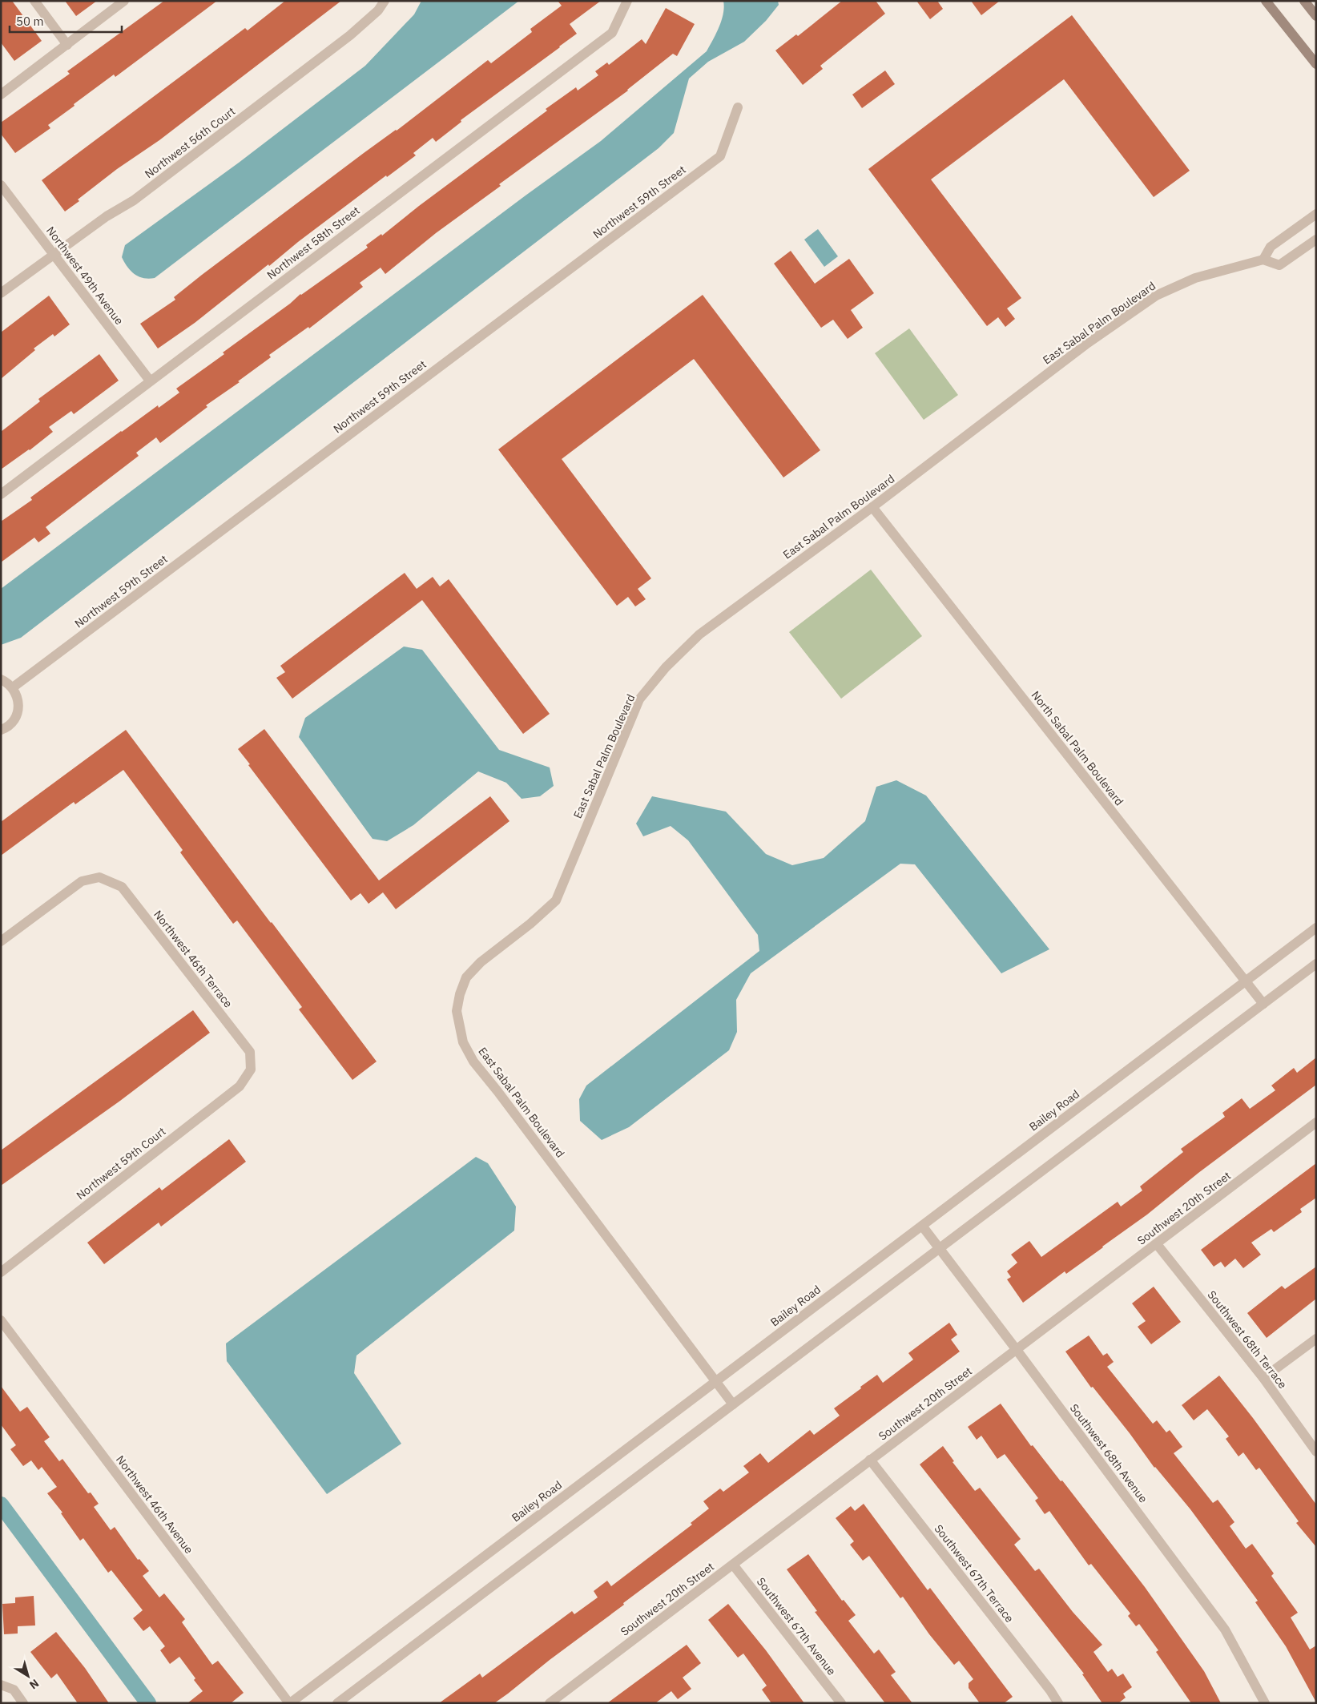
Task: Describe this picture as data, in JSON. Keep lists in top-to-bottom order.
{
  "streets": {
    "street": [
      "Northwest 56th Court",
      "Northwest 59th Street",
      "Northwest 58th Street",
      "Northwest 49th Avenue",
      "East Sabal Palm Boulevard",
      "North Sabal Palm Boulevard",
      "Northwest 46th Terrace",
      "Bailey Road",
      "Northwest 59th Court",
      "Southwest 20th Street",
      "Southwest 68th Terrace",
      "Southwest 68th Avenue",
      "Northwest 46th Avenue",
      "Southwest 67th Terrace",
      "Southwest 67th Avenue"
    ]
  },
  "crossings": [
    ["Northwest 56th Court", "Northwest 49th Avenue"],
    ["Northwest 58th Street", "Northwest 49th Avenue"],
    ["East Sabal Palm Boulevard", "North Sabal Palm Boulevard"],
    ["East Sabal Palm Boulevard", "Bailey Road"],
    ["North Sabal Palm Boulevard", "Bailey Road"],
    ["Northwest 46th Terrace", "Northwest 59th Court"],
    ["Bailey Road", "Southwest 68th Avenue"],
    ["Bailey Road", "Northwest 46th Avenue"],
    ["Southwest 20th Street", "Southwest 68th Terrace"],
    ["Southwest 20th Street", "Southwest 68th Avenue"],
    ["Southwest 20th Street", "Southwest 67th Terrace"],
    ["Southwest 20th Street", "Southwest 67th Avenue"]
  ],
  "scale_bar": "50 m",
  "north": "bottom right"
}
